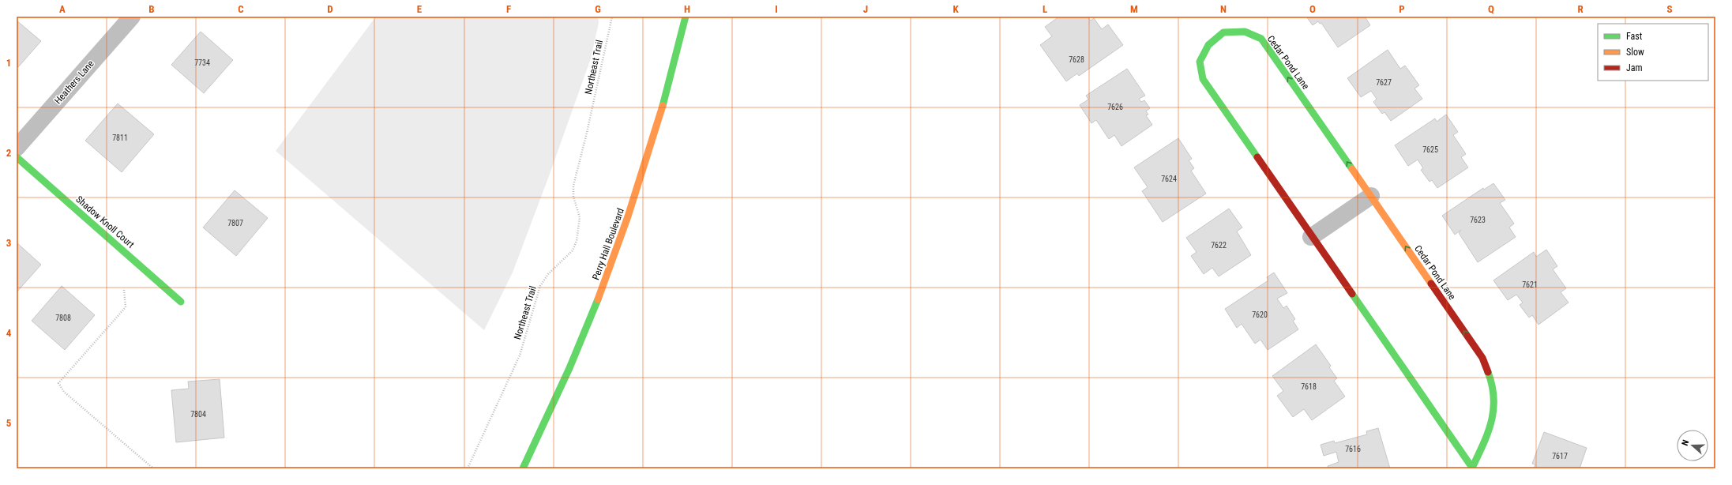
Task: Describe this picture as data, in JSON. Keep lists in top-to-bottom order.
{
  "streets": {
    "street": [
      "Cedar Pond Lane",
      "Heathers Lane",
      "Shadow Knoll Court",
      "Perry Hall Boulevard"
    ],
    "path": ["Northeast Trail"]
  },
  "house_numbers": [
    "7628",
    "7734",
    "7627",
    "7626",
    "7811",
    "7625",
    "7624",
    "7623",
    "7807",
    "7622",
    "7621",
    "7620",
    "7808",
    "7618",
    "7804",
    "7616",
    "7617"
  ],
  "legend": ["Fast", "Slow", "Jam"],
  "north": "left",
  "grid": {
    "columns": [
      "A",
      "B",
      "C",
      "D",
      "E",
      "F",
      "G",
      "H",
      "I",
      "J",
      "K",
      "L",
      "M",
      "N",
      "O",
      "P",
      "Q",
      "R",
      "S"
    ],
    "rows": [
      "1",
      "2",
      "3",
      "4",
      "5"
    ]
  }
}
